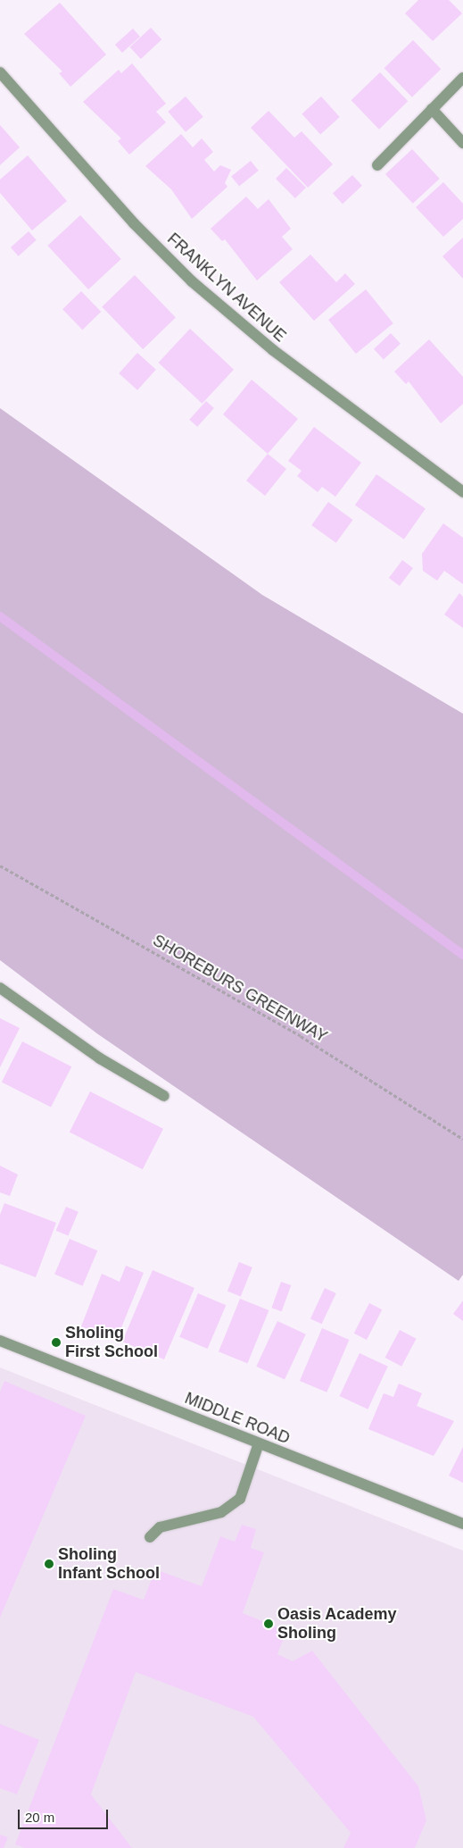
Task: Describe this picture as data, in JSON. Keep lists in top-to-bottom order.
{
  "streets": {
    "street": ["FRANKLYN AVENUE", "MIDDLE ROAD"],
    "path": ["SHOREBURS GREENWAY"]
  },
  "places": ["Sholing First School", "Sholing Infant School", "Oasis Academy Sholing"],
  "scale_bar": "20 m"
}
